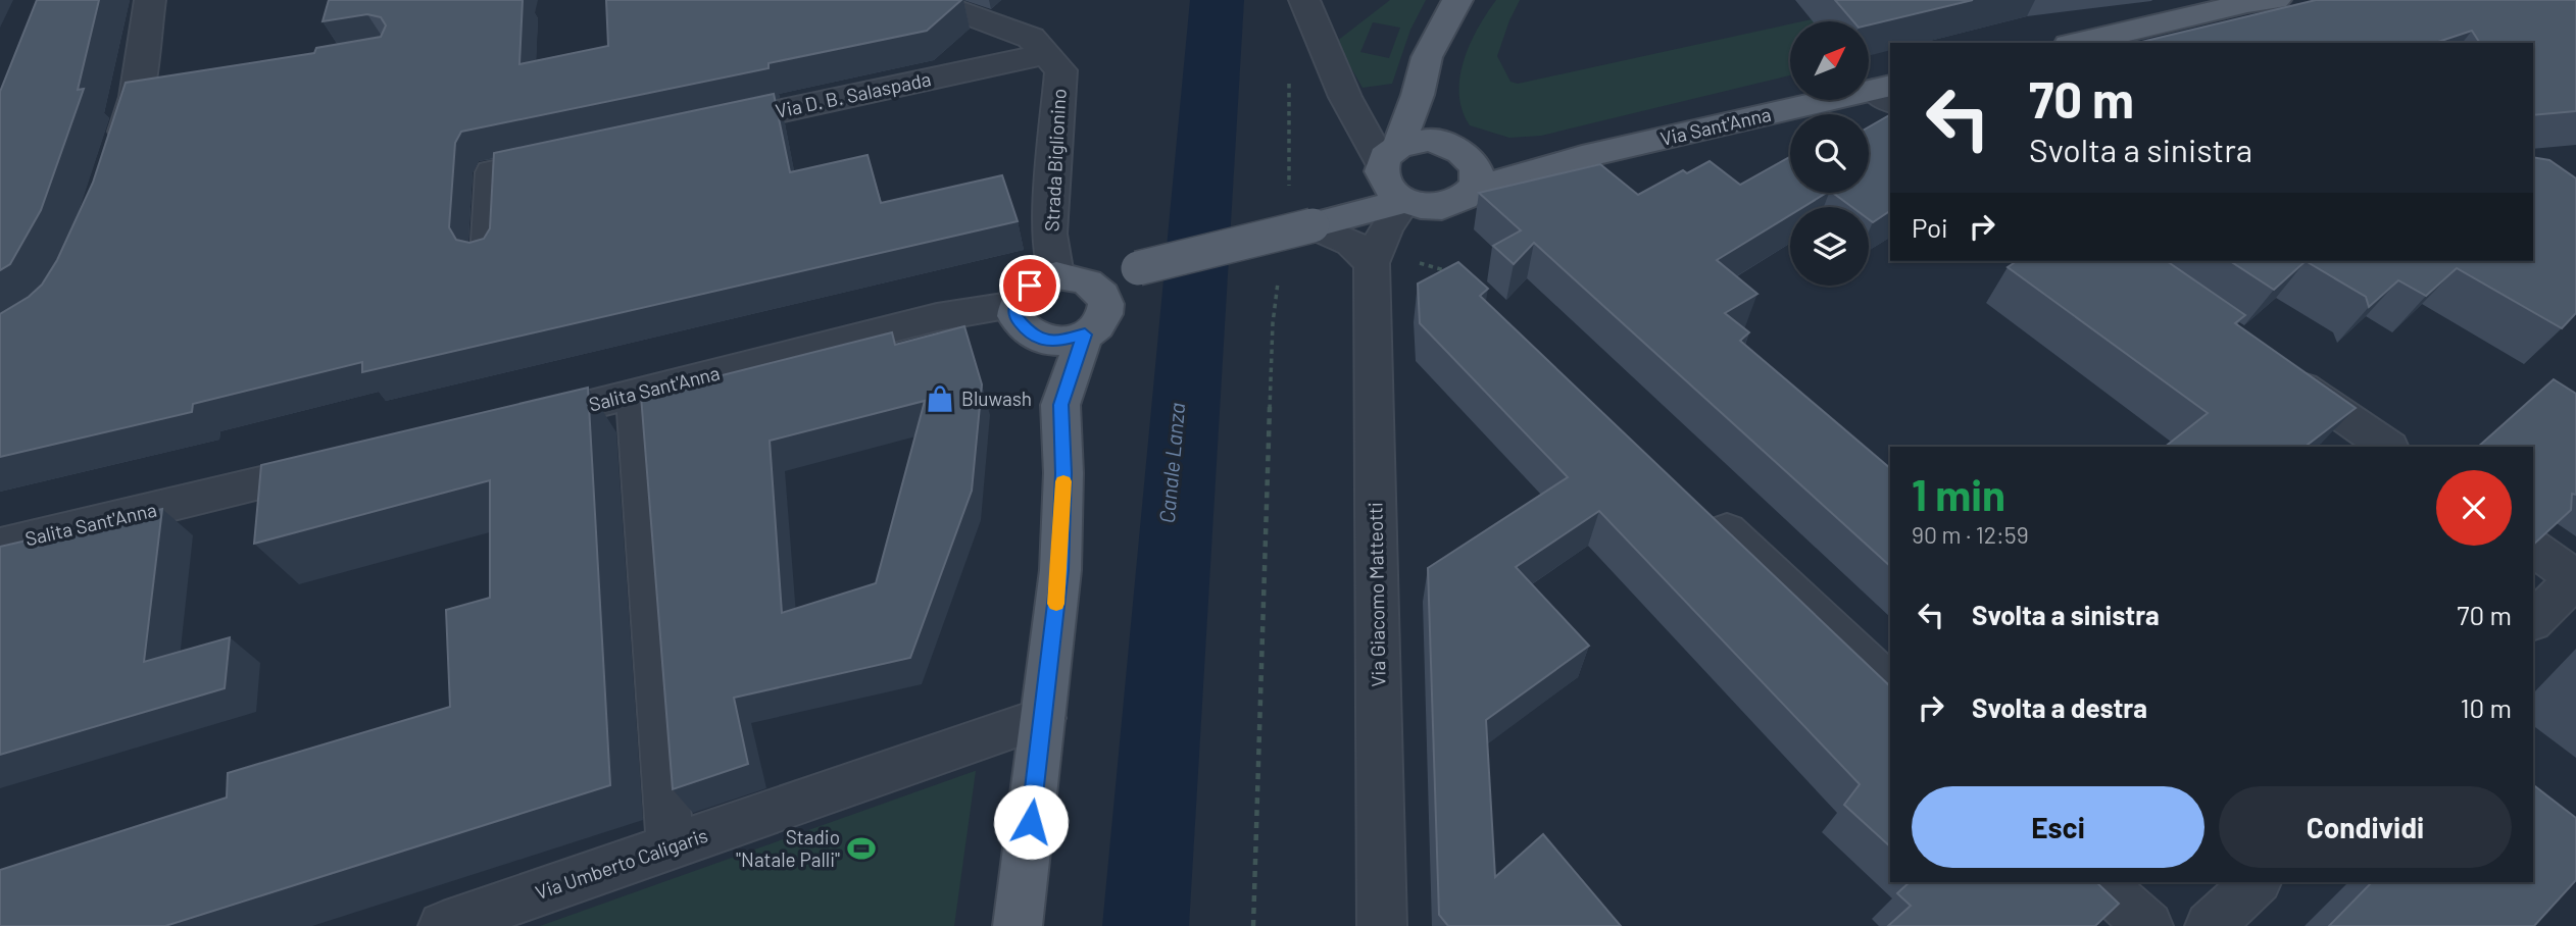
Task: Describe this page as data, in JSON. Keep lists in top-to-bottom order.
{
  "streets": {
    "main road": ["Via Sant'Anna"],
    "street": [
      "Via D. B. Salaspada",
      "Strada Biglionino",
      "Salita Sant'Anna",
      "Via Giacomo Matteotti",
      "Via Umberto Caligaris"
    ]
  },
  "crossings": [
    ["Via D. B. Salaspada", "Strada Biglionino"],
    ["Via Sant'Anna", "Via Giacomo Matteotti"],
    ["Strada Biglionino", "Salita Sant'Anna"]
  ],
  "water": ["Canale Lanza"],
  "places": {
    "shop": ["Bluwash"],
    "sports": ["Stadio \"Natale Palli\""]
  },
  "north": "top right",
  "page": {
    "turn": ["70 m", "Svolta a sinistra"],
    "then": "Poi",
    "heading": ["1 min", "90 m · 12:59"],
    "list": [
      {
        "name": "Svolta a sinistra",
        "value": "70 m"
      },
      {
        "name": "Svolta a destra",
        "value": "10 m"
      }
    ],
    "buttons": ["Esci", "Condividi"]
  }
}
